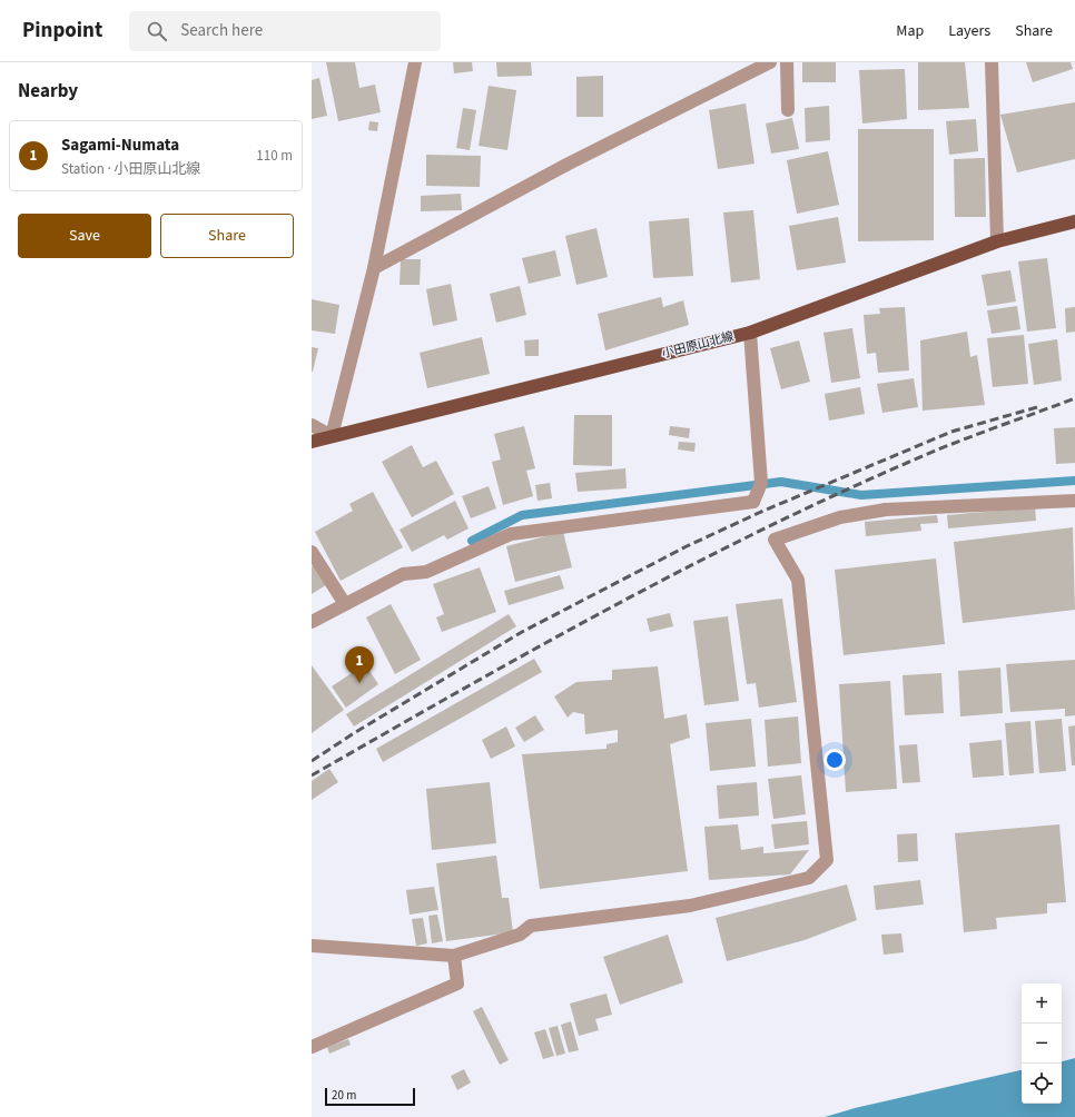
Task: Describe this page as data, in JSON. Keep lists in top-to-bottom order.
{
  "streets": {
    "main road": ["小田原山北線"]
  },
  "scale_bar": "20 m",
  "page": {
    "header": "Pinpoint",
    "search": "Search here",
    "nav": ["Map", "Layers", "Share"],
    "heading": "Nearby",
    "list": [
      {
        "mark": "1",
        "name": "Sagami-Numata",
        "note": "Station · 小田原山北線",
        "value": "110 m"
      }
    ],
    "buttons": ["Save", "Share"],
    "pins": "1",
    "map_buttons": ["+", "−"],
    "scale": "20 m"
  }
}
